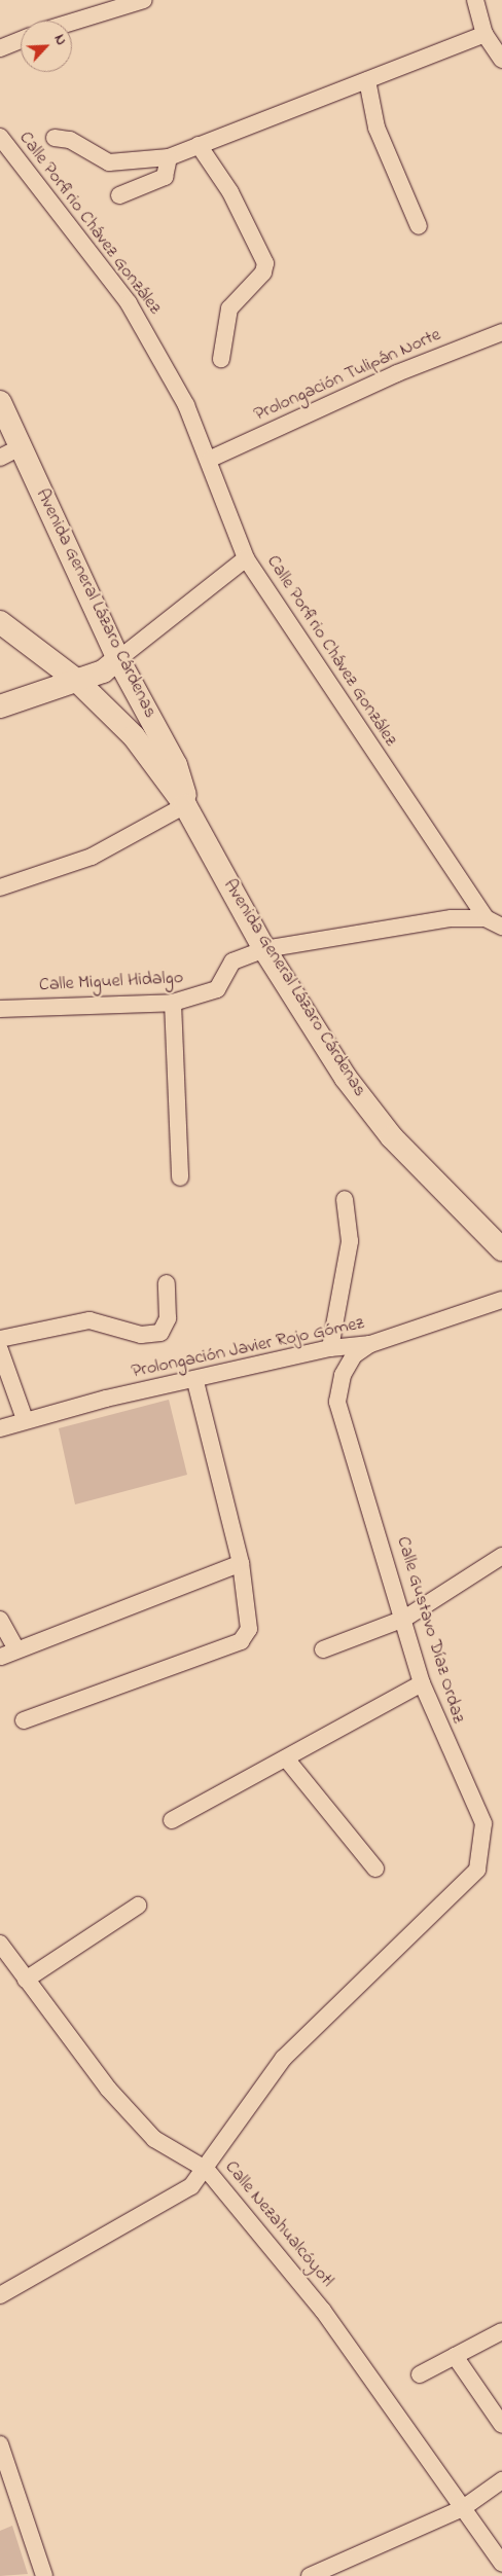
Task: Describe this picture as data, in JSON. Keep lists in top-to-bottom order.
{
  "streets": {
    "street": [
      "Calle Porfirio Chávez González",
      "Prolongación Tulipán Norte",
      "Avenida General Lázaro Cárdenas",
      "Calle Miguel Hidalgo",
      "Prolongación Javier Rojo Gómez",
      "Calle Gustavo Díaz Ordaz",
      "Calle Nezahualcóyotl"
    ]
  },
  "crossings": [
    ["Calle Porfirio Chávez González", "Prolongación Tulipán Norte"],
    ["Calle Porfirio Chávez González", "Calle Miguel Hidalgo"],
    ["Avenida General Lázaro Cárdenas", "Calle Miguel Hidalgo"],
    ["Prolongación Javier Rojo Gómez", "Calle Gustavo Díaz Ordaz"],
    ["Calle Gustavo Díaz Ordaz", "Calle Nezahualcóyotl"]
  ],
  "north": "top right"
}
